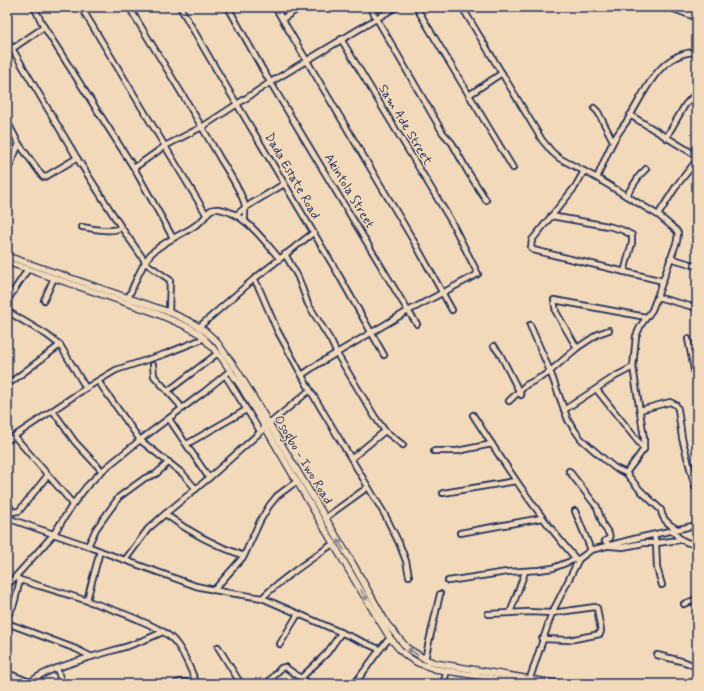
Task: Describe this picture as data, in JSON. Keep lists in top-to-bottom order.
{
  "streets": {
    "main road": ["Osogbo - Iwo Road"],
    "street": ["Sam Ade Street", "Dada Estate Road", "Akintola Street"]
  }
}
